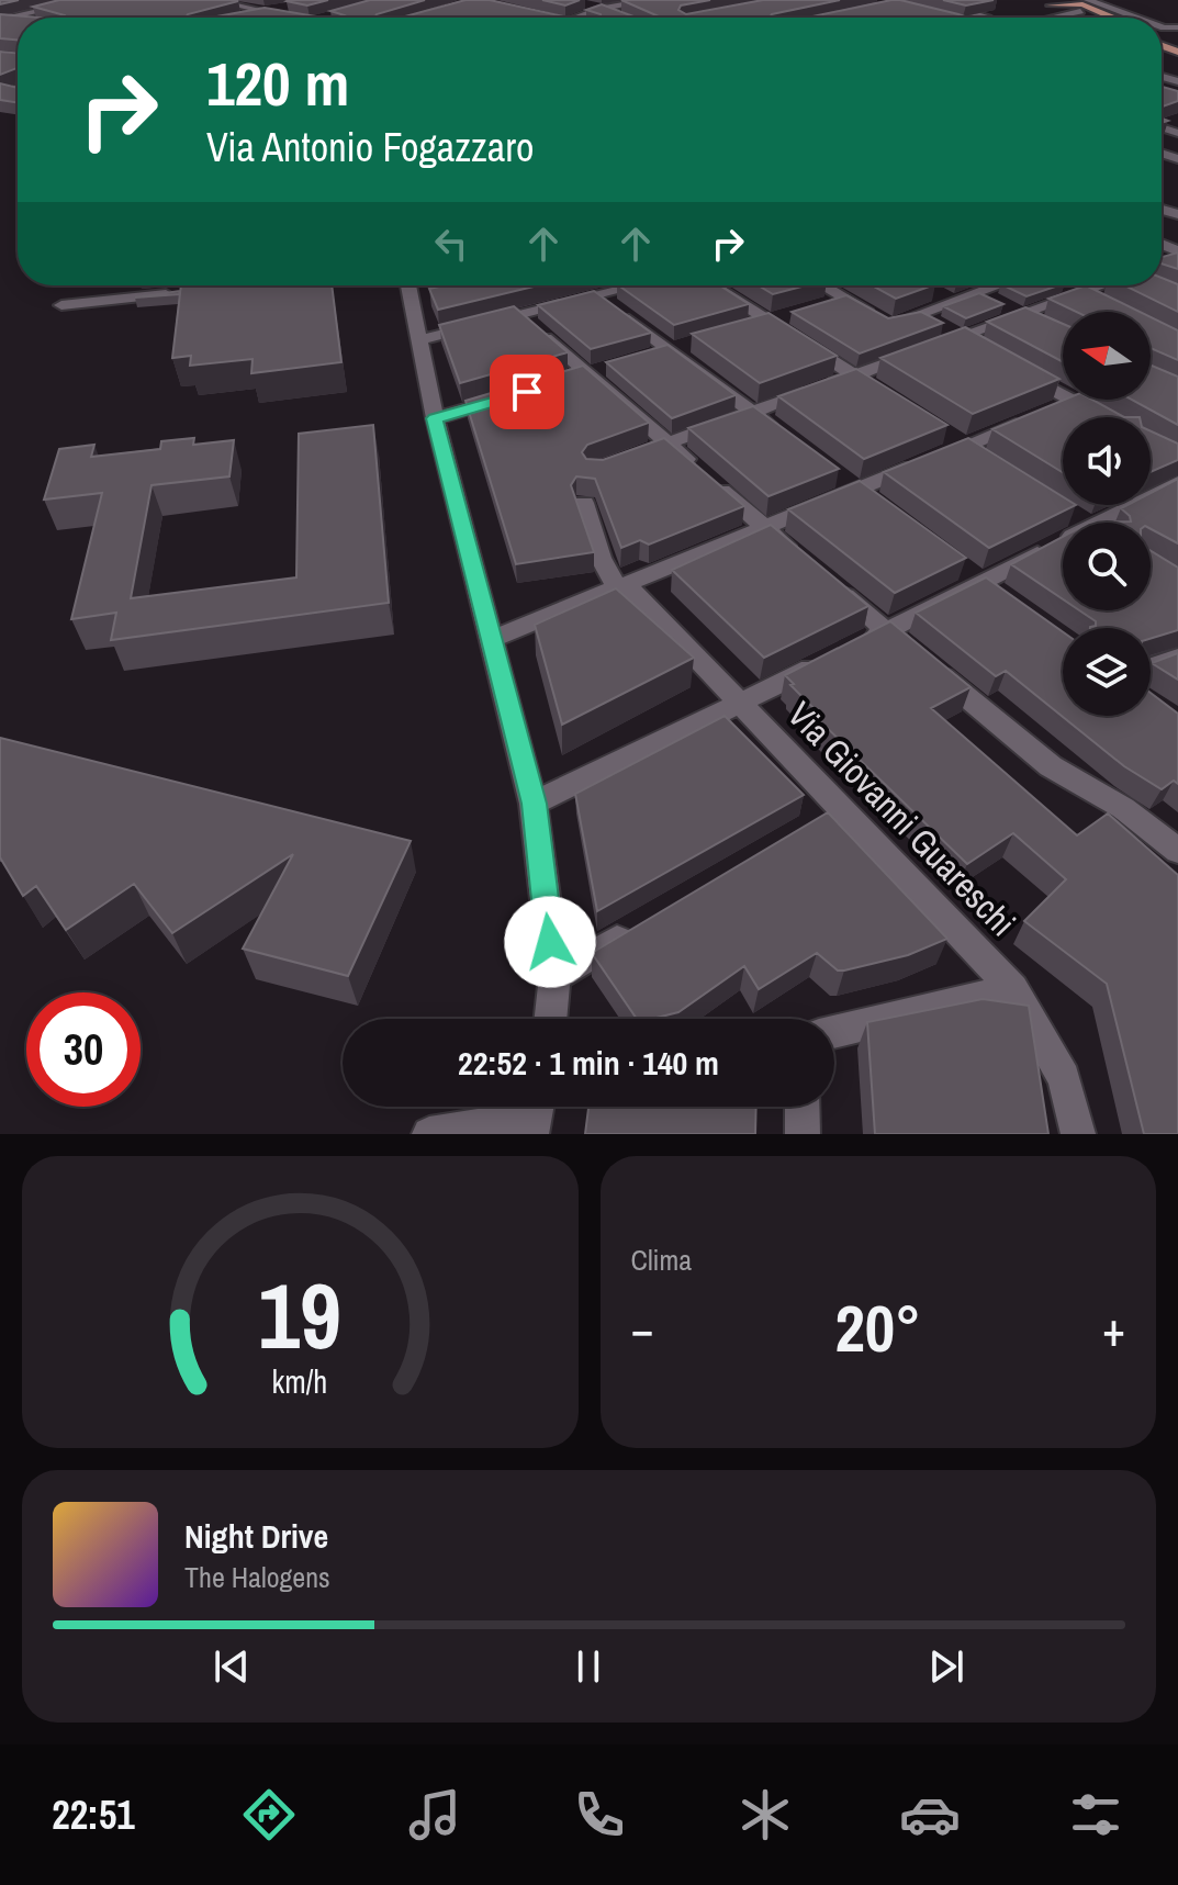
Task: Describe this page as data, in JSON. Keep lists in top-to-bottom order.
{
  "streets": {
    "street": ["Via Giovanni Guareschi"]
  },
  "north": "left",
  "page": {
    "turn": ["120 m", "Via Antonio Fogazzaro"],
    "limit": "30",
    "trip": "22:52 · 1 min · 140 m",
    "tile": "Clima",
    "heat": ["−", "20°", "+"],
    "song": ["Night Drive", "The Halogens"],
    "tabs": "22:51",
    "gauge": ["19", "km/h"]
  }
}
